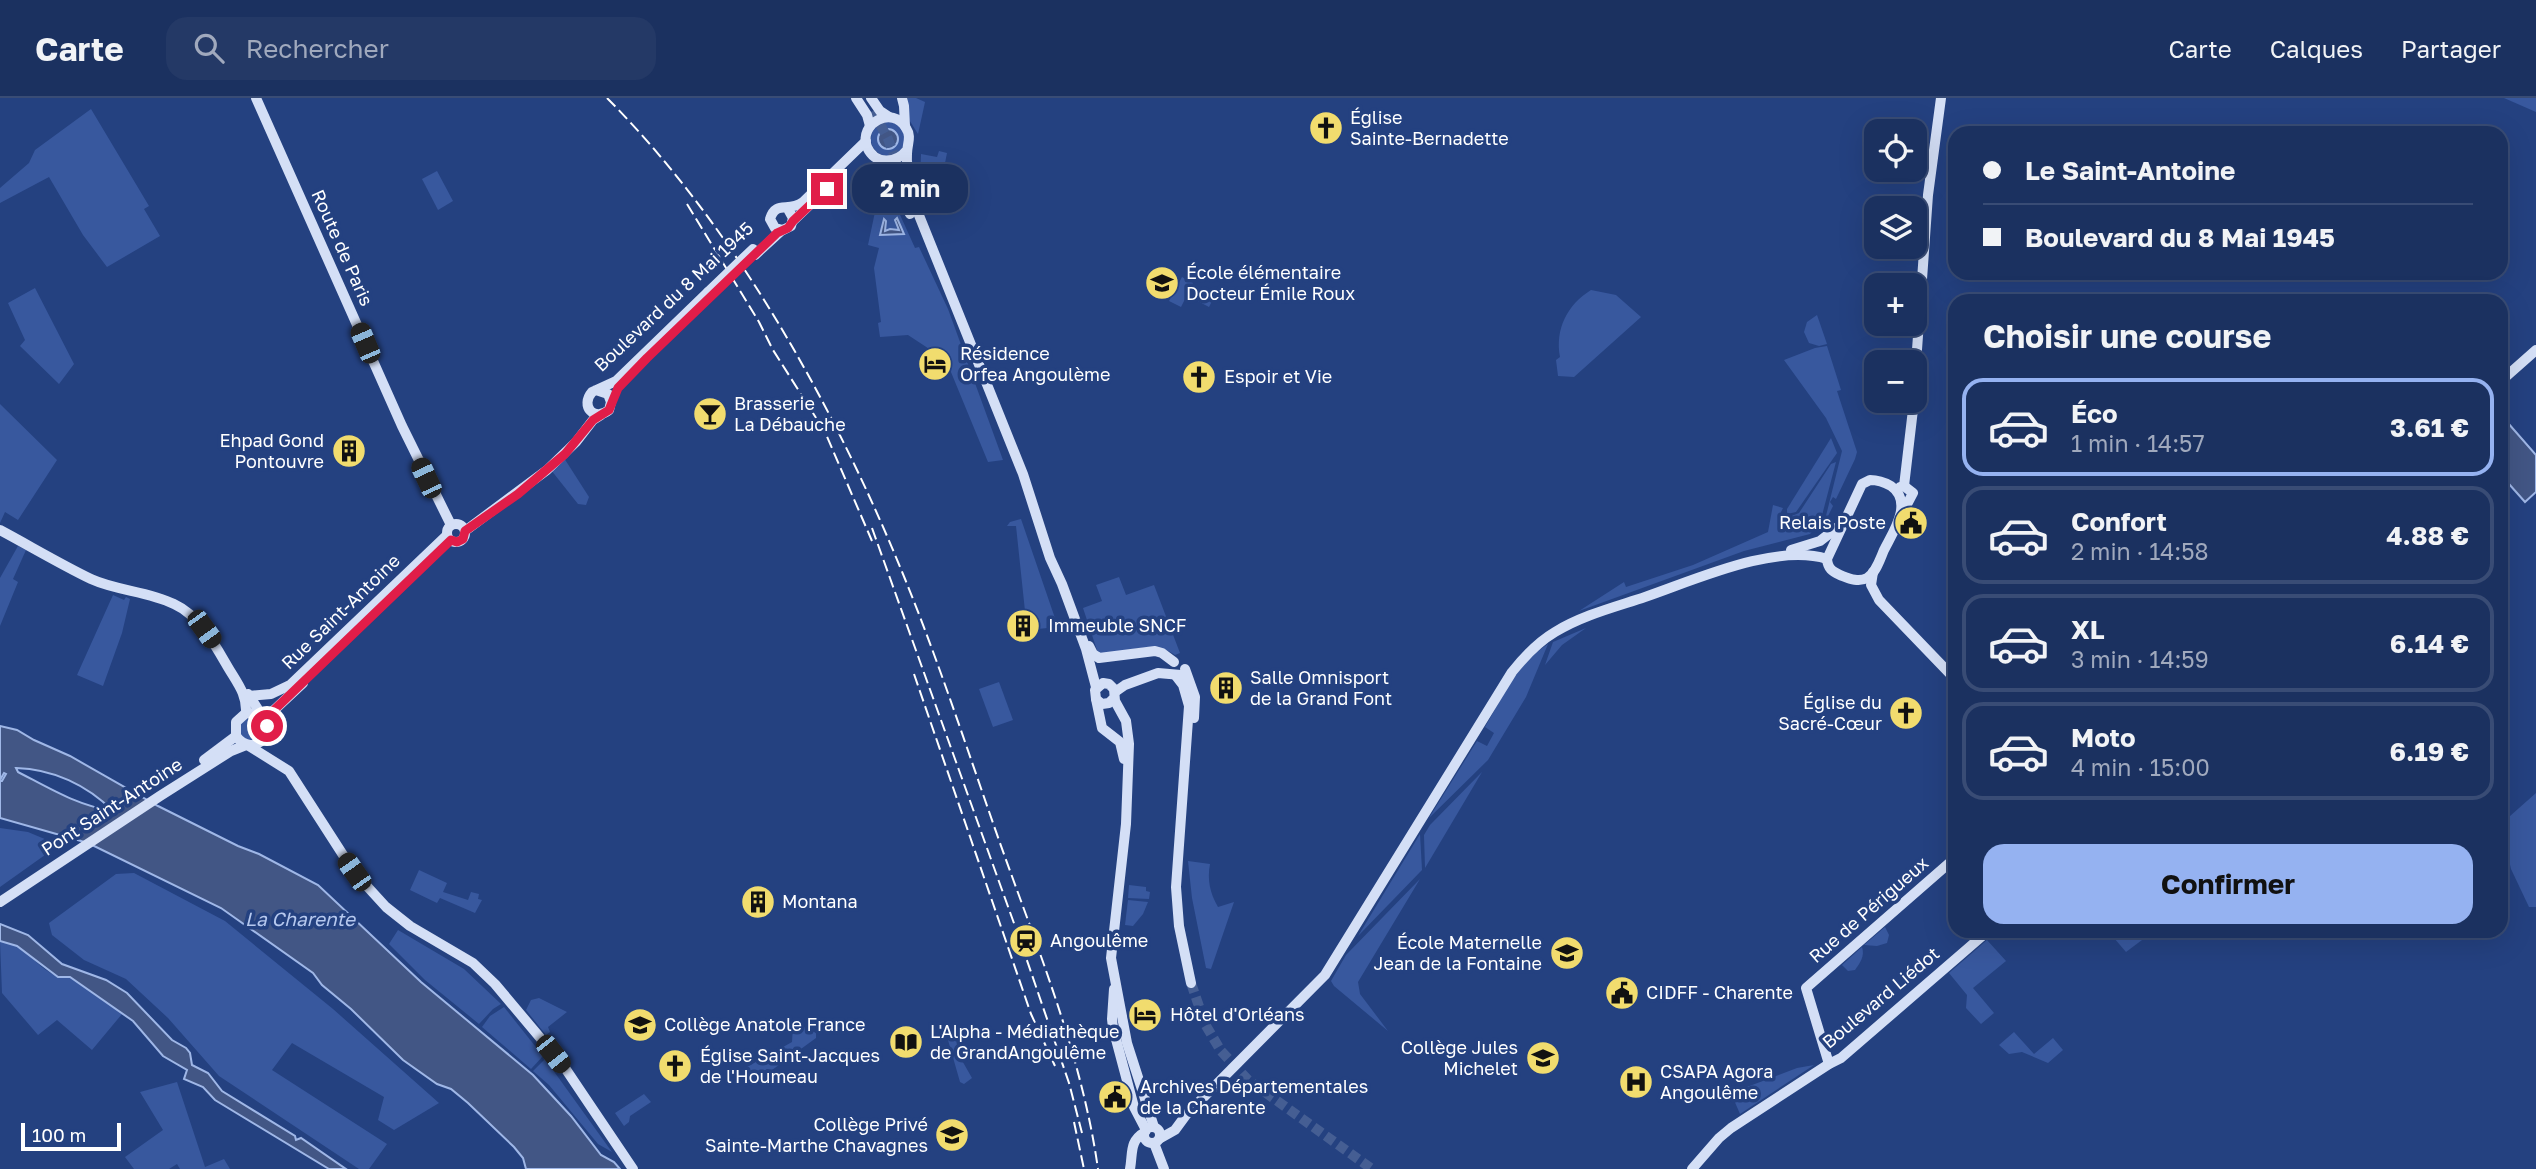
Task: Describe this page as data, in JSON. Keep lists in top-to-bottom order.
{
  "streets": {
    "main road": [
      "Route de Paris",
      "Boulevard du 8 Mai 1945",
      "Rue Saint-Antoine",
      "Pont Saint-Antoine",
      "Rue de Périgueux",
      "Boulevard Liédot"
    ]
  },
  "crossings": [
    ["Route de Paris", "Rue Saint-Antoine"],
    ["Rue Saint-Antoine", "Pont Saint-Antoine"],
    ["Rue de Périgueux", "Boulevard Liédot"]
  ],
  "water": ["La Charente"],
  "places": {
    "church": [
      "Église Sainte-Bernadette",
      "Espoir et Vie",
      "Église du Sacré-Cœur",
      "Église Saint-Jacques de l'Houmeau"
    ],
    "school or university": [
      "École élémentaire Docteur Émile Roux",
      "École Maternelle Jean de la Fontaine",
      "Collège Anatole France",
      "Collège Jules Michelet",
      "Collège Privé Sainte-Marthe Chavagnes"
    ],
    "hotel": ["Résidence Orfea Angoulème", "Hôtel d'Orléans"],
    "bar": ["Brasserie La Débauche"],
    "building": [
      "Ehpad Gond Pontouvre",
      "Immeuble SNCF",
      "Salle Omnisport de la Grand Font",
      "Montana"
    ],
    "public building": ["Relais Poste", "CIDFF - Charente", "Archives Départementales de la Charente"],
    "station": ["Angoulême"],
    "library": ["L'Alpha - Médiathèque de GrandAngoulême"],
    "hospital": ["CSAPA Agora Angoulême"]
  },
  "scale_bar": "100 m",
  "page": {
    "header": "Carte",
    "search": "Rechercher",
    "nav": ["Carte", "Calques", "Partager"],
    "map_buttons": ["+", "−"],
    "banner": ["Le Saint-Antoine", "Boulevard du 8 Mai 1945"],
    "bubble": "2 min",
    "heading": "Choisir une course",
    "list": [
      {
        "name": "Éco",
        "note": "1 min · 14:57",
        "value": "3.61 €"
      },
      {
        "name": "Confort",
        "note": "2 min · 14:58",
        "value": "4.88 €"
      },
      {
        "name": "XL",
        "note": "3 min · 14:59",
        "value": "6.14 €"
      },
      {
        "name": "Moto",
        "note": "4 min · 15:00",
        "value": "6.19 €"
      }
    ],
    "buttons": "Confirmer",
    "scale": "100 m"
  }
}
